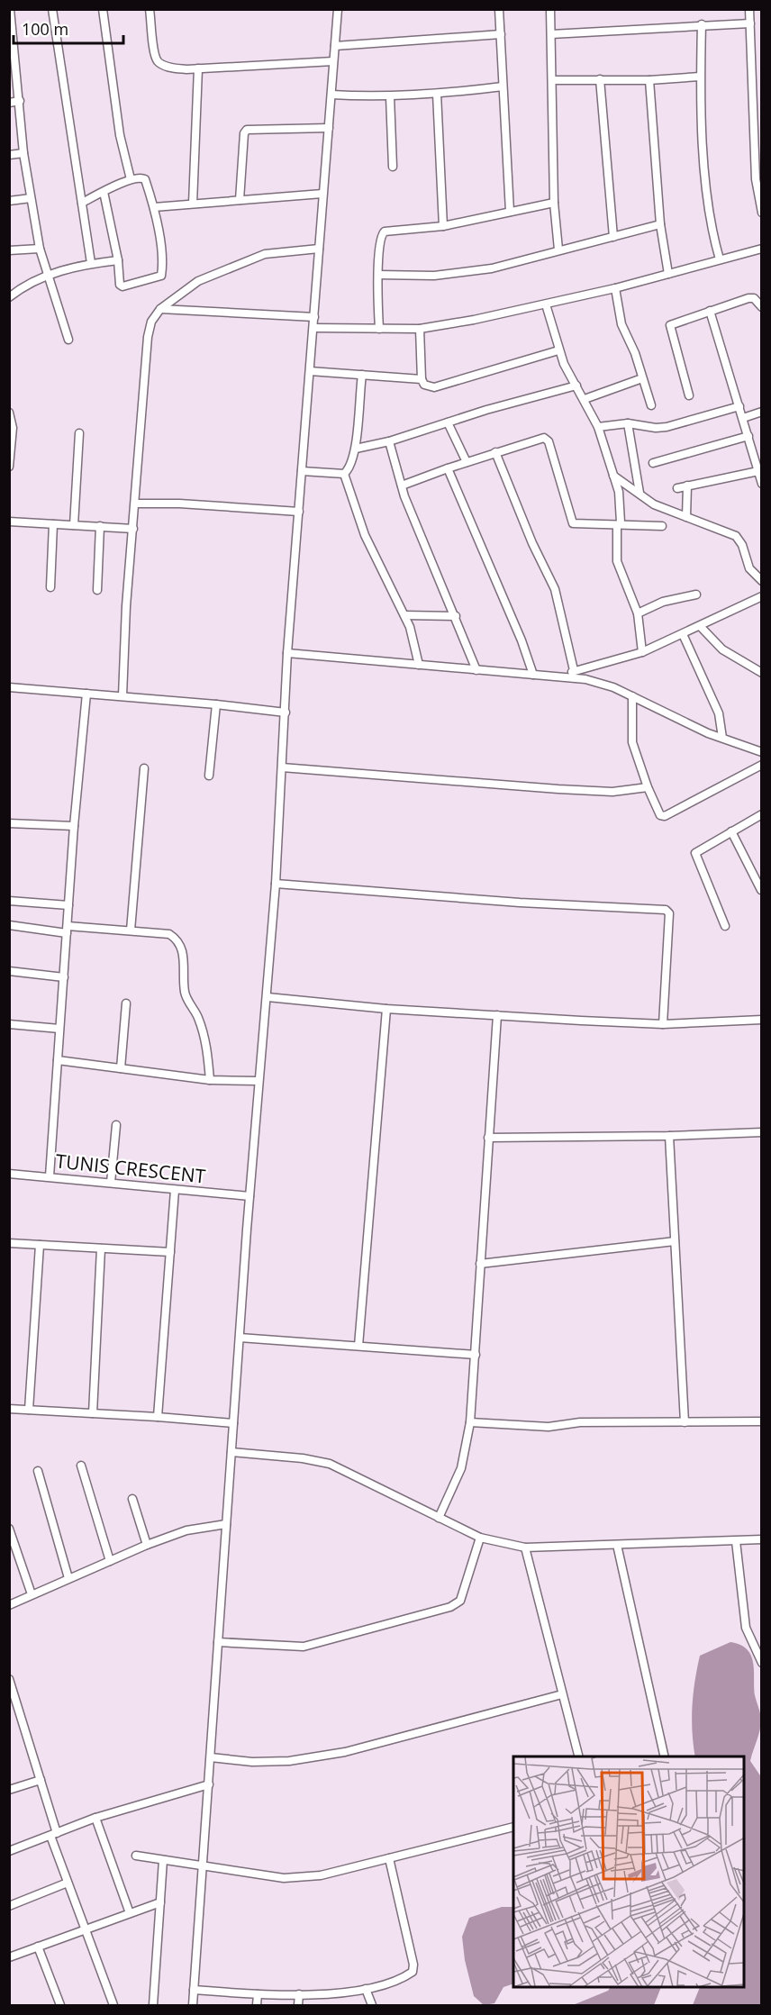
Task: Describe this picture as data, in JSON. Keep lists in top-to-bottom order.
{
  "streets": {
    "street": ["TUNIS CRESCENT"]
  },
  "scale_bar": "100 m"
}
